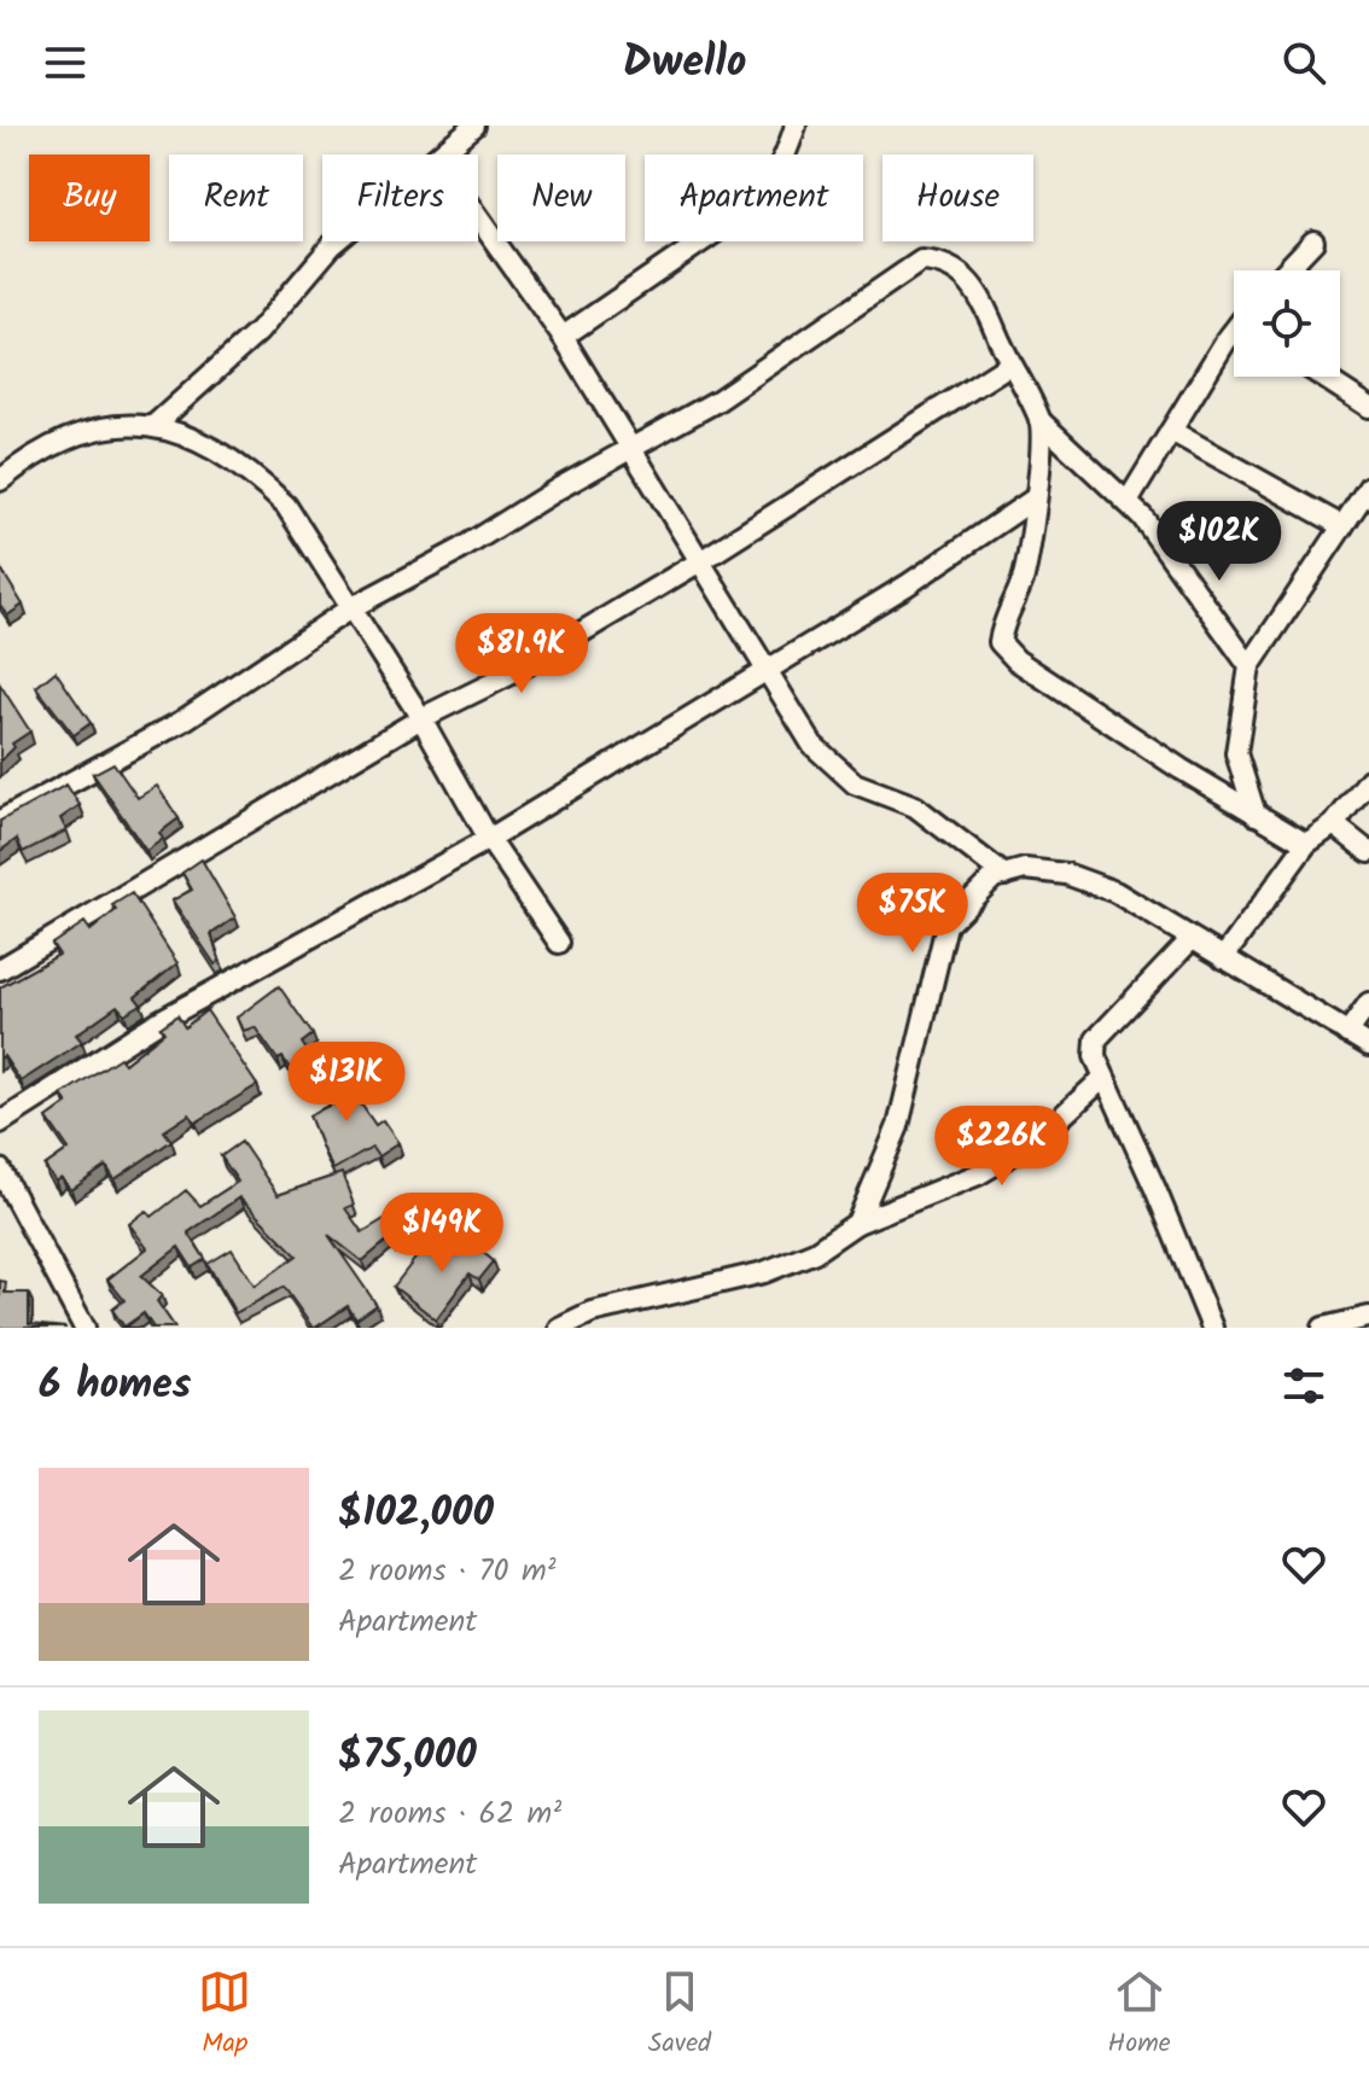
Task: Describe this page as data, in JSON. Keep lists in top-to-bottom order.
{
  "page": {
    "header": "Dwello",
    "chip": [
      "Buy",
      "Rent",
      "Filters",
      "New",
      "Apartment",
      "House"
    ],
    "price": [
      "$102K",
      "$81.9K",
      "$75K",
      "$131K",
      "$226K",
      "$149K"
    ],
    "heading": "6 homes",
    "list": [
      {
        "name": "$102,000",
        "note": "2 rooms · 70 m² · Apartment"
      },
      {
        "name": "$75,000",
        "note": "2 rooms · 62 m² · Apartment"
      }
    ],
    "tabs": ["Map", "Saved", "Home"]
  }
}
